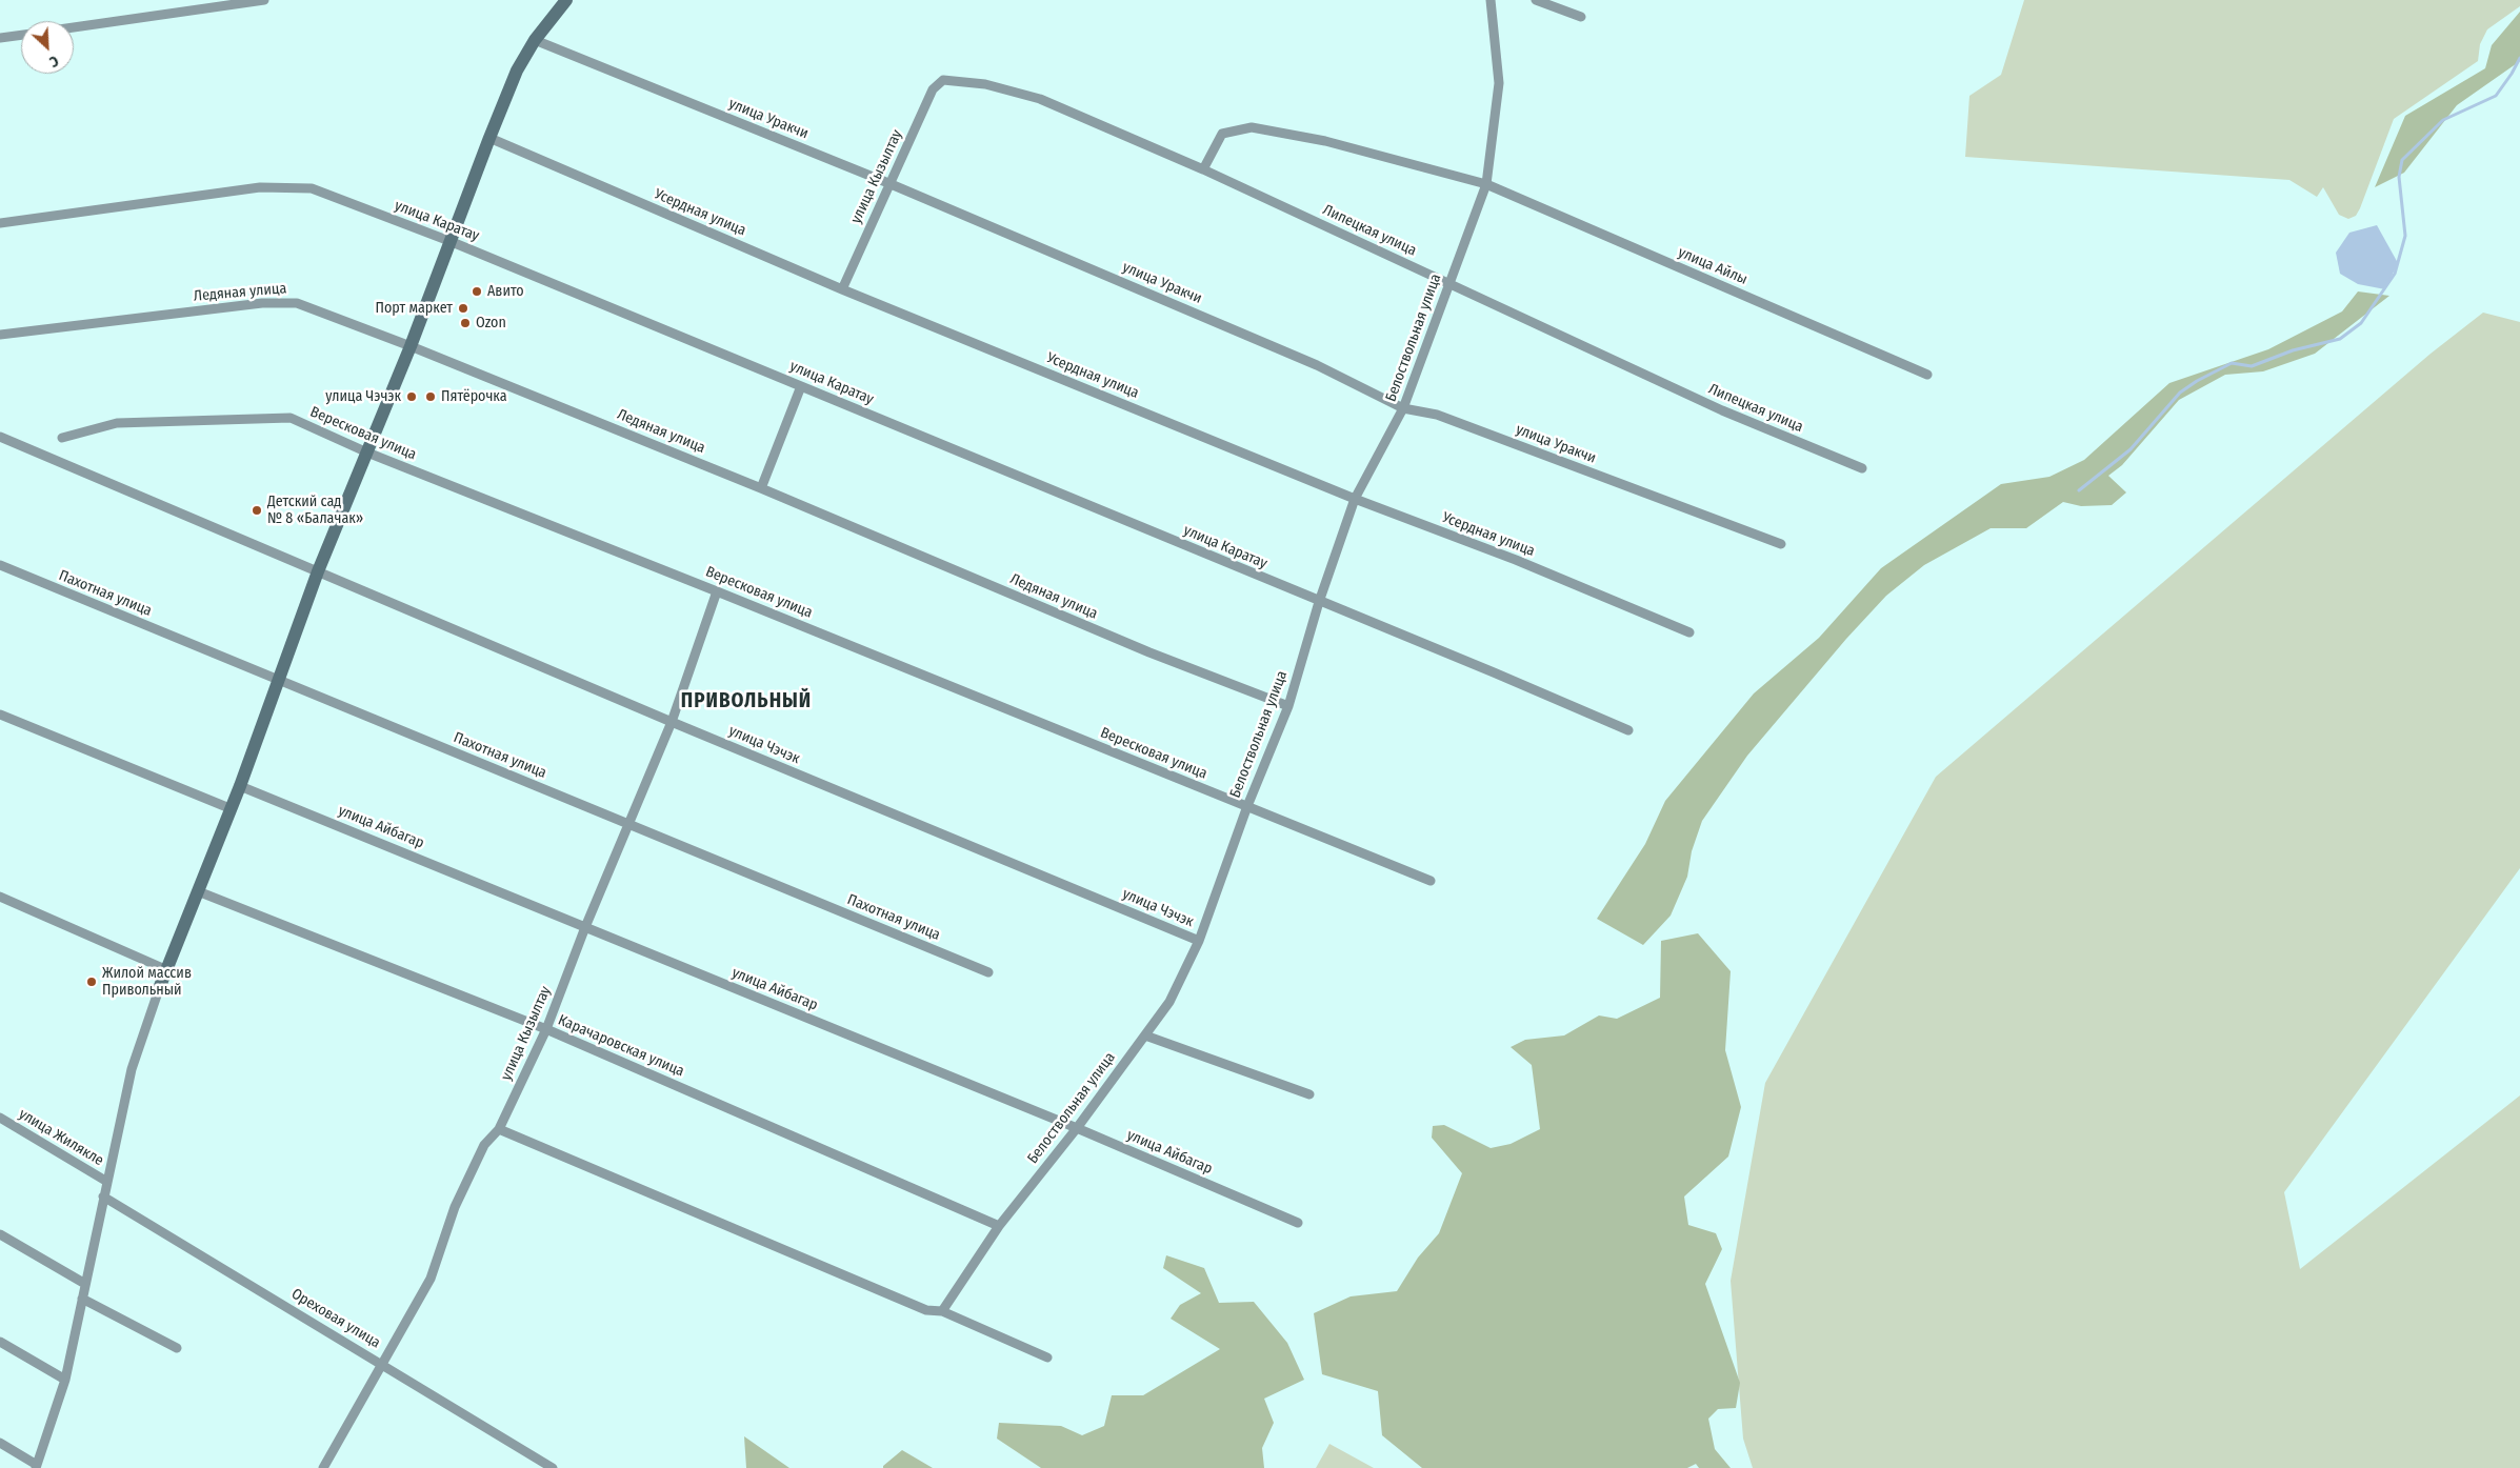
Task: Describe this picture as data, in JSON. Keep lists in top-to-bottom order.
{
  "streets": {
    "street": [
      "улица Уракчи",
      "улица Кызылтау",
      "Усердная улица",
      "улица Каратау",
      "Липецкая улица",
      "улица Айлы",
      "Ледяная улица",
      "Белоствольная улица",
      "Вересковая улица",
      "Пахотная улица",
      "улица Чэчэк",
      "улица Айбагар",
      "Карачаровская улица",
      "улица Жилякле",
      "Ореховая улица"
    ]
  },
  "crossings": [
    ["улица Уракчи", "улица Кызылтау"],
    ["улица Уракчи", "Белоствольная улица"],
    ["улица Кызылтау", "Усердная улица"],
    ["улица Кызылтау", "Липецкая улица"],
    ["улица Кызылтау", "Вересковая улица"],
    ["улица Кызылтау", "Пахотная улица"],
    ["улица Кызылтау", "улица Чэчэк"],
    ["улица Кызылтау", "улица Айбагар"],
    ["улица Кызылтау", "Карачаровская улица"],
    ["улица Кызылтау", "Ореховая улица"],
    ["Усердная улица", "Белоствольная улица"],
    ["улица Каратау", "Белоствольная улица"],
    ["Липецкая улица", "улица Айлы"],
    ["Липецкая улица", "Белоствольная улица"],
    ["улица Айлы", "Белоствольная улица"],
    ["Ледяная улица", "Белоствольная улица"],
    ["Белоствольная улица", "Вересковая улица"],
    ["Белоствольная улица", "улица Чэчэк"],
    ["Белоствольная улица", "улица Айбагар"],
    ["Белоствольная улица", "Карачаровская улица"]
  ],
  "districts": ["ПРИВОЛЬНЫЙ"],
  "places": [
    "Авито",
    "Порт маркет",
    "Ozon",
    "улица Чэчэк",
    "Пятёрочка",
    "Детский сад № 8 «Балачак»",
    "Жилой массив Привольный"
  ],
  "north": "bottom right"
}
